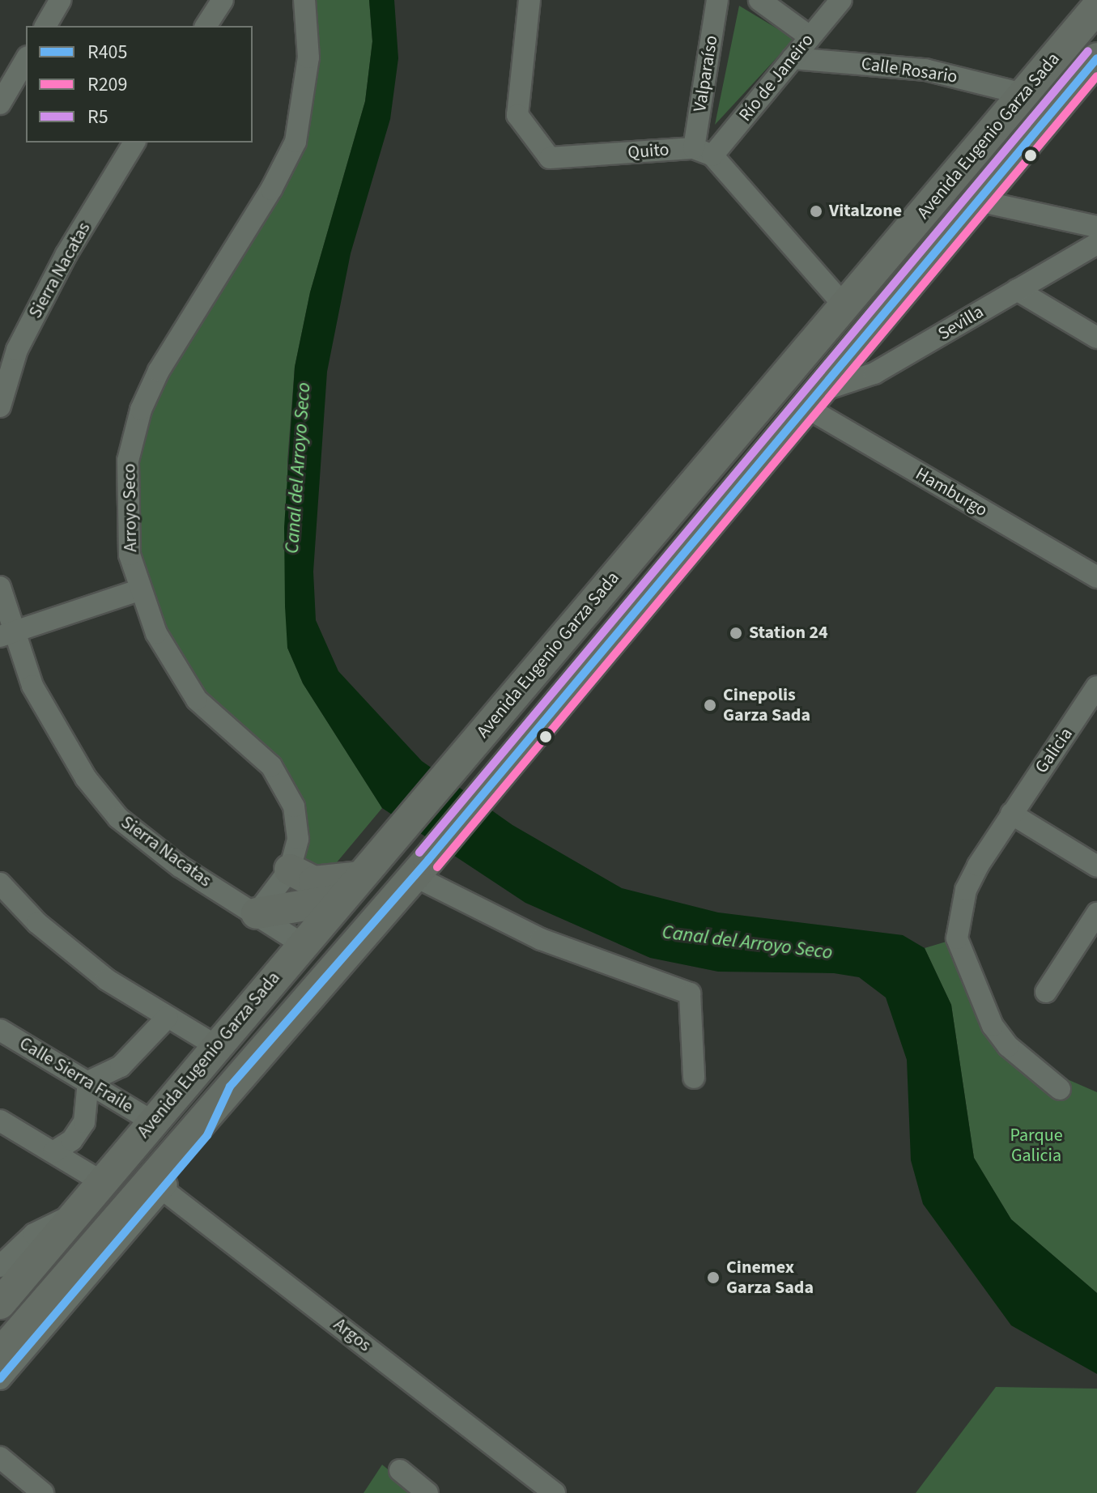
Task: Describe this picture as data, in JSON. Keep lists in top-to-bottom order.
{
  "streets": {
    "highway": ["Avenida Eugenio Garza Sada"],
    "street": [
      "Calle Rosario",
      "Valparaíso",
      "Río de Janeiro",
      "Quito",
      "Sierra Nacatas",
      "Sevilla",
      "Hamburgo",
      "Arroyo Seco",
      "Galicia",
      "Calle Sierra Fraile",
      "Argos"
    ]
  },
  "crossings": [
    ["Calle Rosario", "Río de Janeiro"],
    ["Calle Rosario", "Avenida Eugenio Garza Sada"],
    ["Valparaíso", "Río de Janeiro"],
    ["Valparaíso", "Quito"],
    ["Río de Janeiro", "Quito"],
    ["Avenida Eugenio Garza Sada", "Sierra Nacatas"],
    ["Avenida Eugenio Garza Sada", "Sevilla"],
    ["Avenida Eugenio Garza Sada", "Hamburgo"],
    ["Avenida Eugenio Garza Sada", "Calle Sierra Fraile"],
    ["Avenida Eugenio Garza Sada", "Argos"],
    ["Sierra Nacatas", "Arroyo Seco"],
    ["Sevilla", "Hamburgo"]
  ],
  "water": ["Canal del Arroyo Seco"],
  "parks": ["Parque Galicia"],
  "places": [
    "Vitalzone",
    "Station 24",
    "Cinepolis Garza Sada",
    "Cinemex Garza Sada"
  ],
  "lines": ["transit line R5", "transit line R405", "transit line R209"],
  "legend": ["R405", "R209", "R5"]
}
